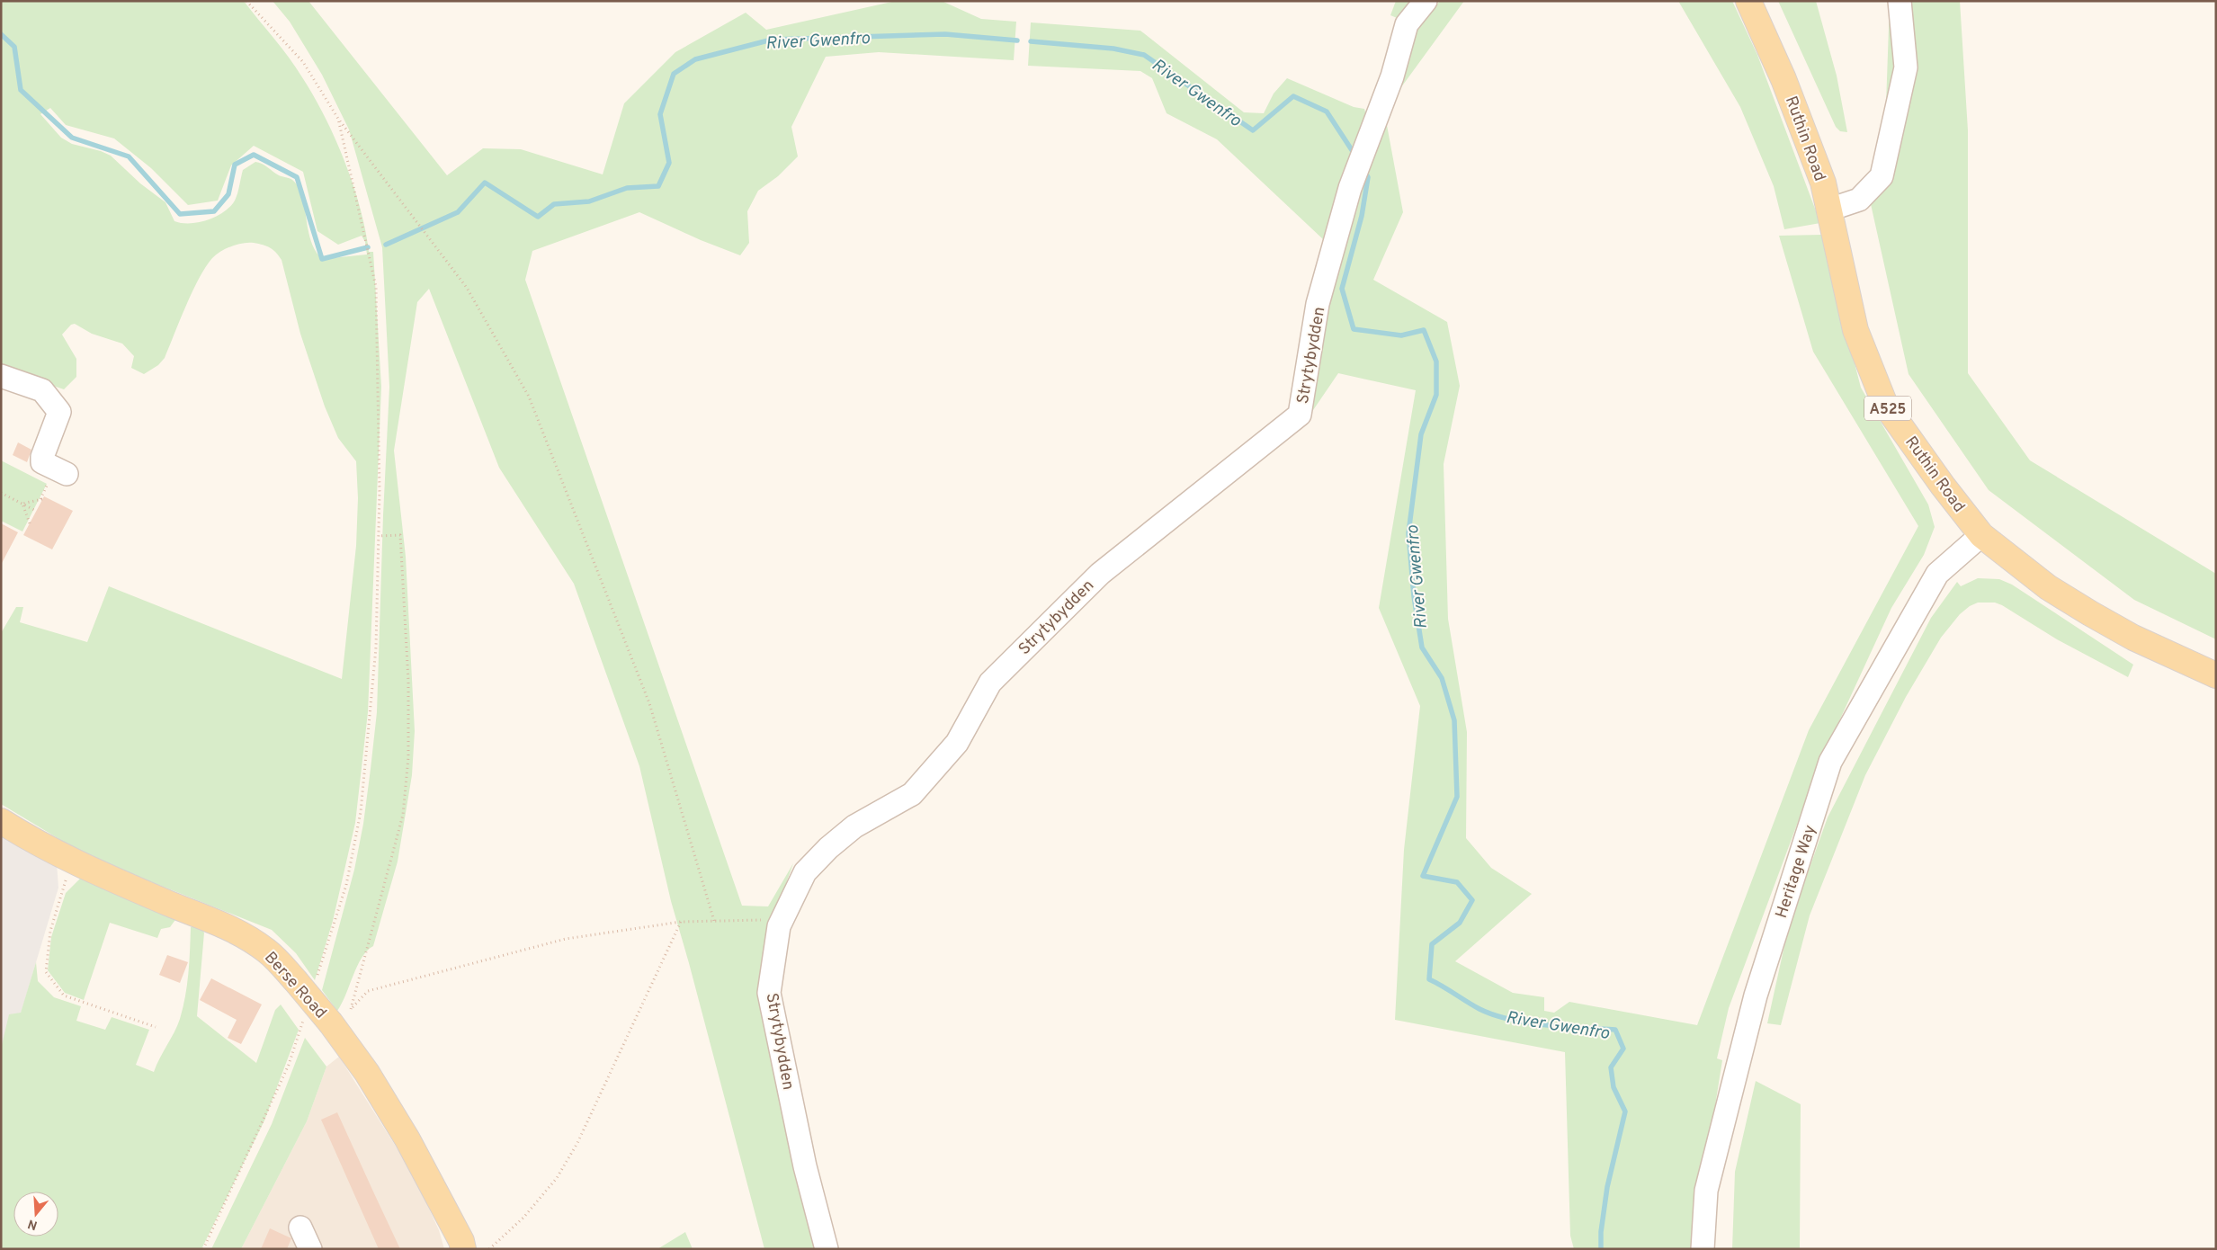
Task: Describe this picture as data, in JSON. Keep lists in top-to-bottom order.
{
  "streets": {
    "main road": ["Ruthin Road", "A525", "Berse Road"],
    "street": ["Strytybydden", "Heritage Way"]
  },
  "crossings": [
    ["Ruthin Road", "Heritage Way"]
  ],
  "water": ["River Gwenfro"],
  "north": "bottom"
}
